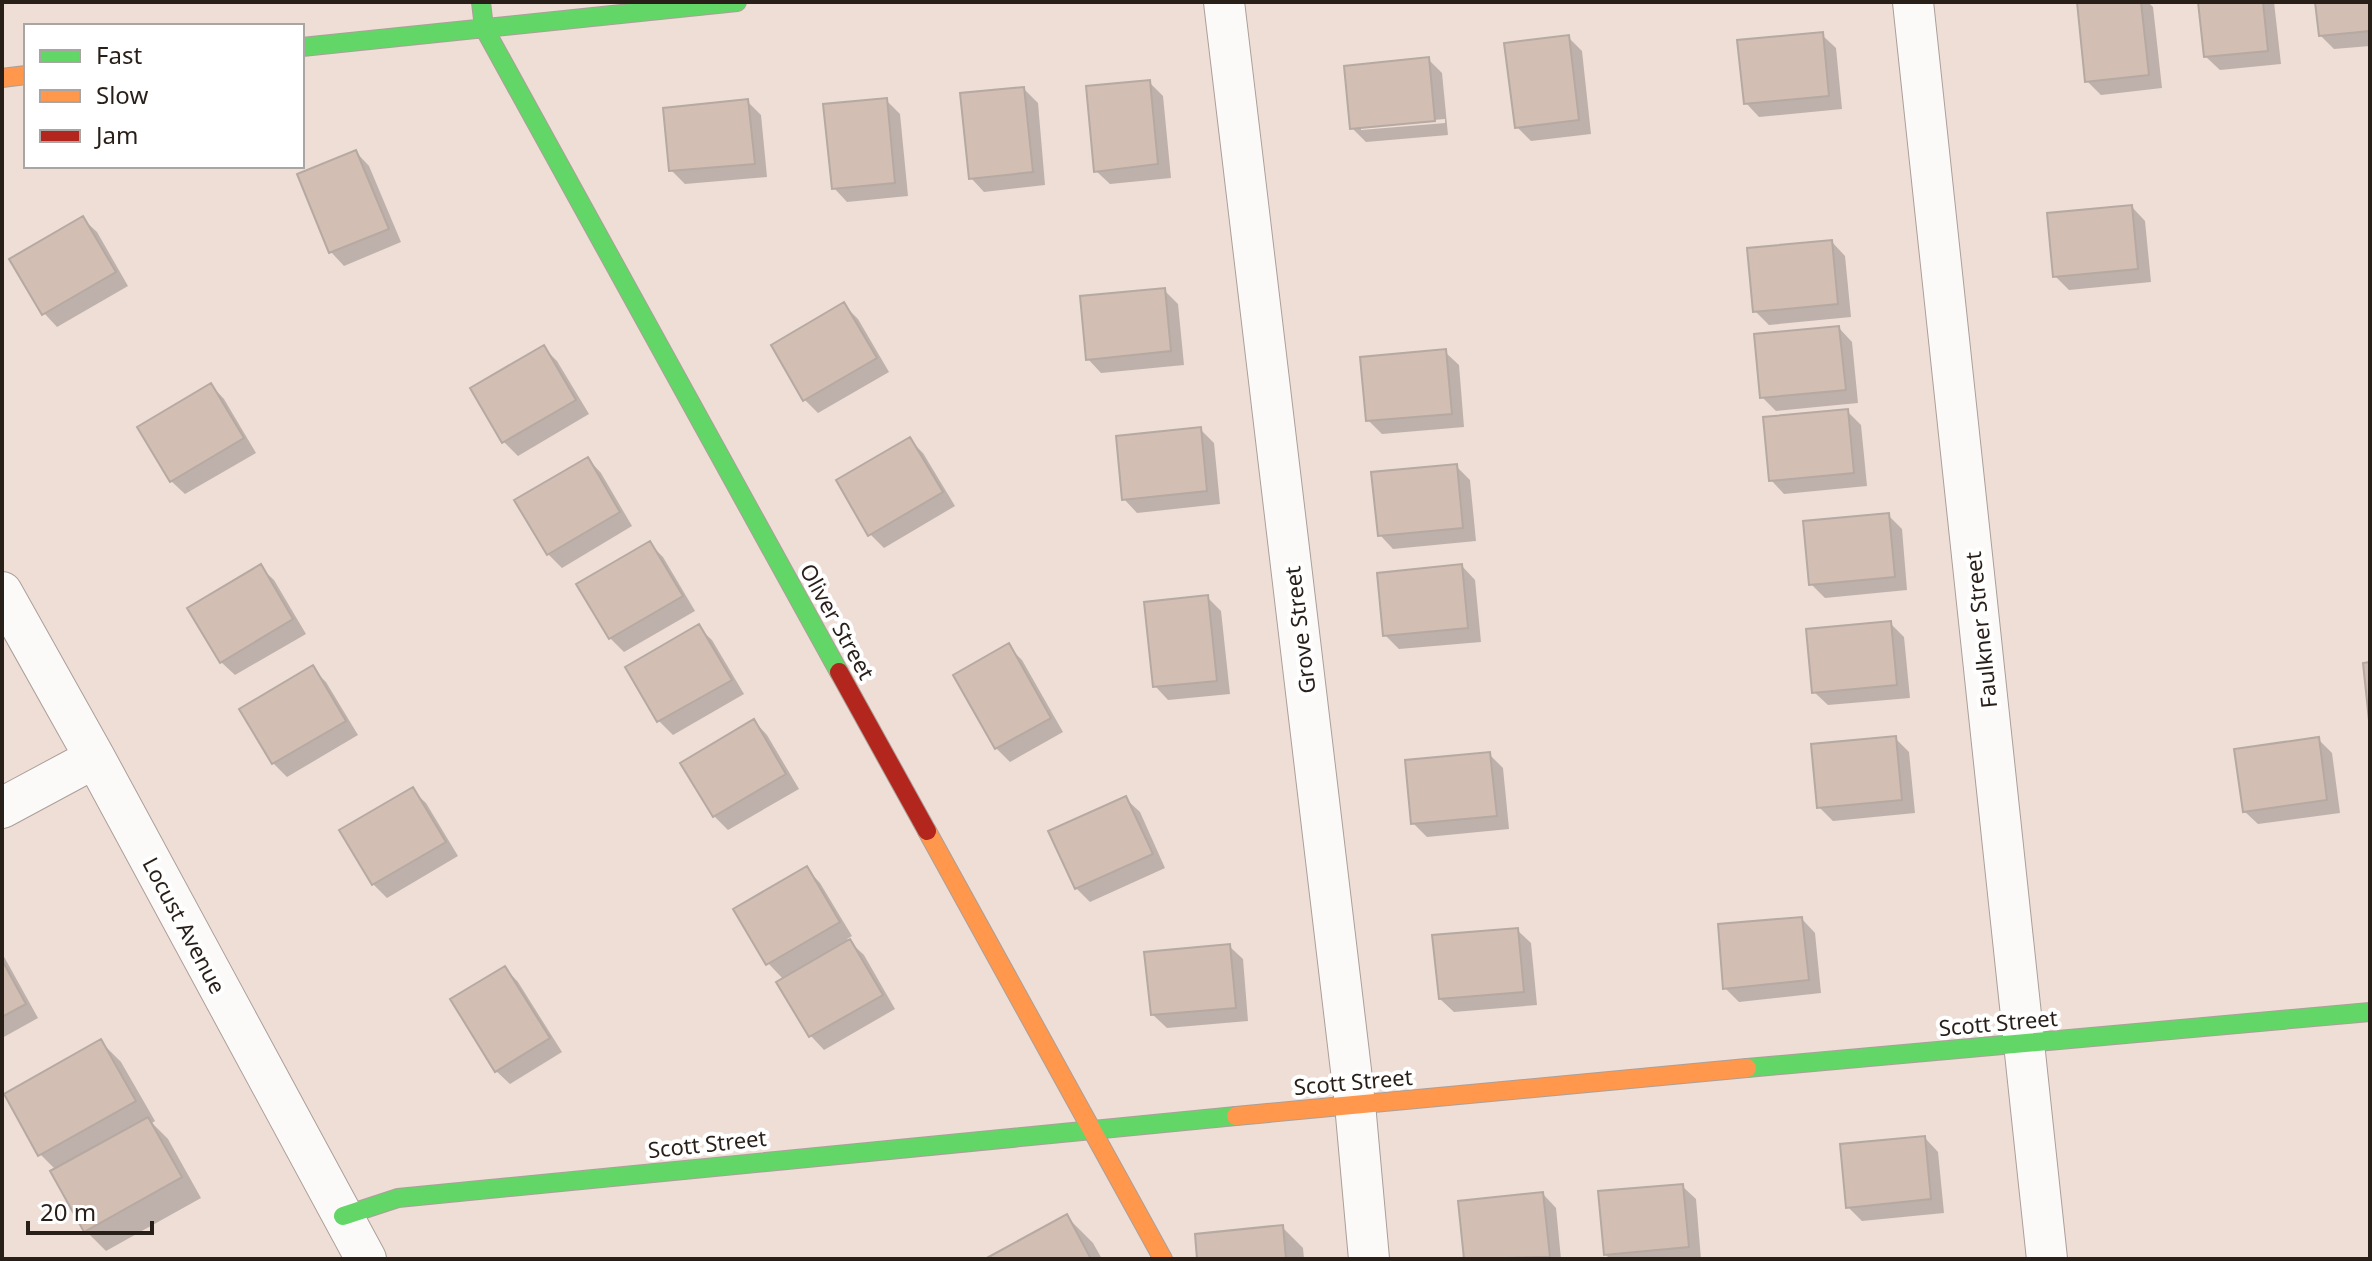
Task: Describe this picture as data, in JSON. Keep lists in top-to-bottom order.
{
  "streets": {
    "street": [
      "Oliver Street",
      "Grove Street",
      "Faulkner Street",
      "Locust Avenue",
      "Scott Street"
    ]
  },
  "crossings": [
    ["Oliver Street", "Scott Street"],
    ["Grove Street", "Scott Street"],
    ["Faulkner Street", "Scott Street"],
    ["Locust Avenue", "Scott Street"]
  ],
  "legend": ["Fast", "Slow", "Jam"],
  "scale_bar": "20 m"
}
